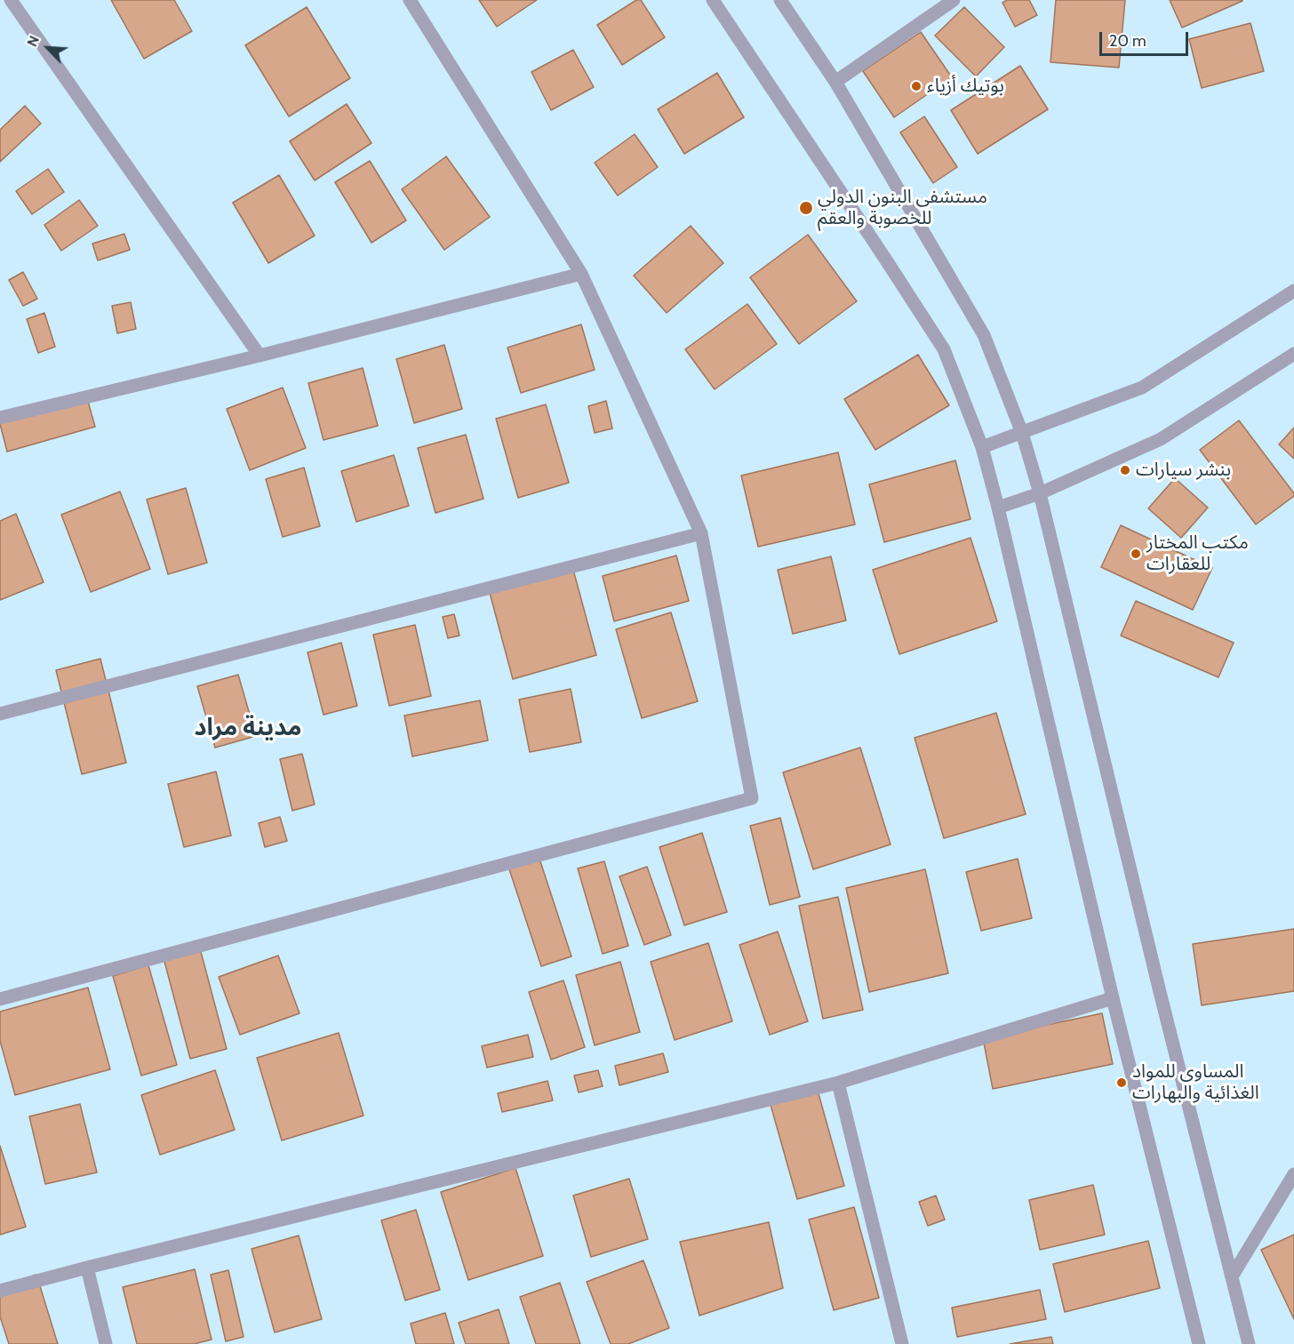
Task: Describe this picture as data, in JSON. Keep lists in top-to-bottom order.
{
  "districts": ["مدينة مراد"],
  "places": [
    "بوتيك أزياء",
    "مستشفى البنون الدولي للخصوبة والعقم",
    "بنشر سيارات",
    "مكتب المختار للعقارات",
    "المساوى للمواد الغذائية والبهارات"
  ],
  "scale_bar": "20 m",
  "north": "top left"
}
